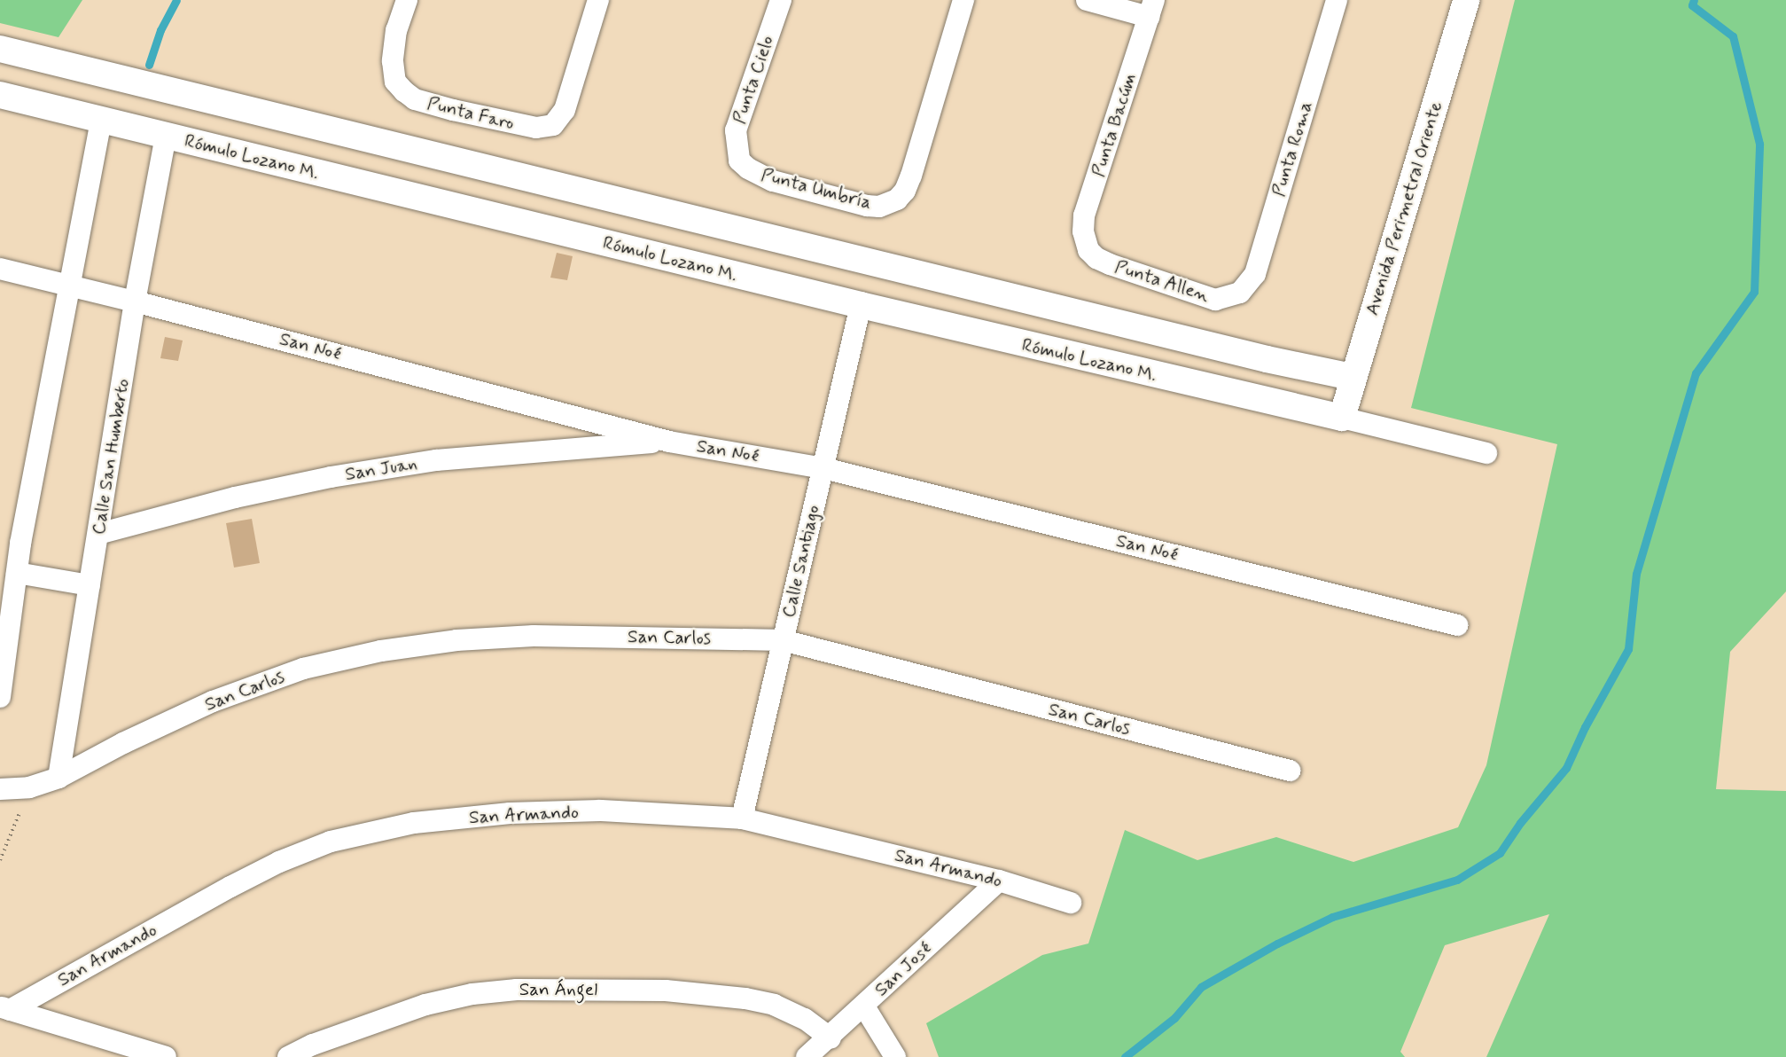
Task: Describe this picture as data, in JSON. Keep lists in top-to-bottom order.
{
  "streets": {
    "street": [
      "Punta Cielo",
      "Punta Faro",
      "Punta Bacúm",
      "Punta Roma",
      "Rómulo Lozano M.",
      "Punta Umbría",
      "Avenida Perimetral Oriente",
      "Punta Allen",
      "San Noé",
      "Calle San Humberto",
      "San Juan",
      "Calle Santiago",
      "San Carlos",
      "San Armando",
      "San José",
      "San Ángel"
    ]
  },
  "crossings": [
    ["Punta Cielo", "Punta Umbría"],
    ["Punta Bacúm", "Punta Allen"],
    ["Punta Roma", "Punta Allen"],
    ["Rómulo Lozano M.", "Avenida Perimetral Oriente"],
    ["Rómulo Lozano M.", "Calle San Humberto"],
    ["Rómulo Lozano M.", "Calle Santiago"],
    ["San Noé", "Calle San Humberto"],
    ["San Noé", "San Juan"],
    ["San Noé", "Calle Santiago"],
    ["Calle San Humberto", "San Juan"],
    ["Calle San Humberto", "San Carlos"],
    ["Calle Santiago", "San Carlos"],
    ["Calle Santiago", "San Armando"],
    ["San Armando", "San José"],
    ["San José", "San Ángel"]
  ]
}
